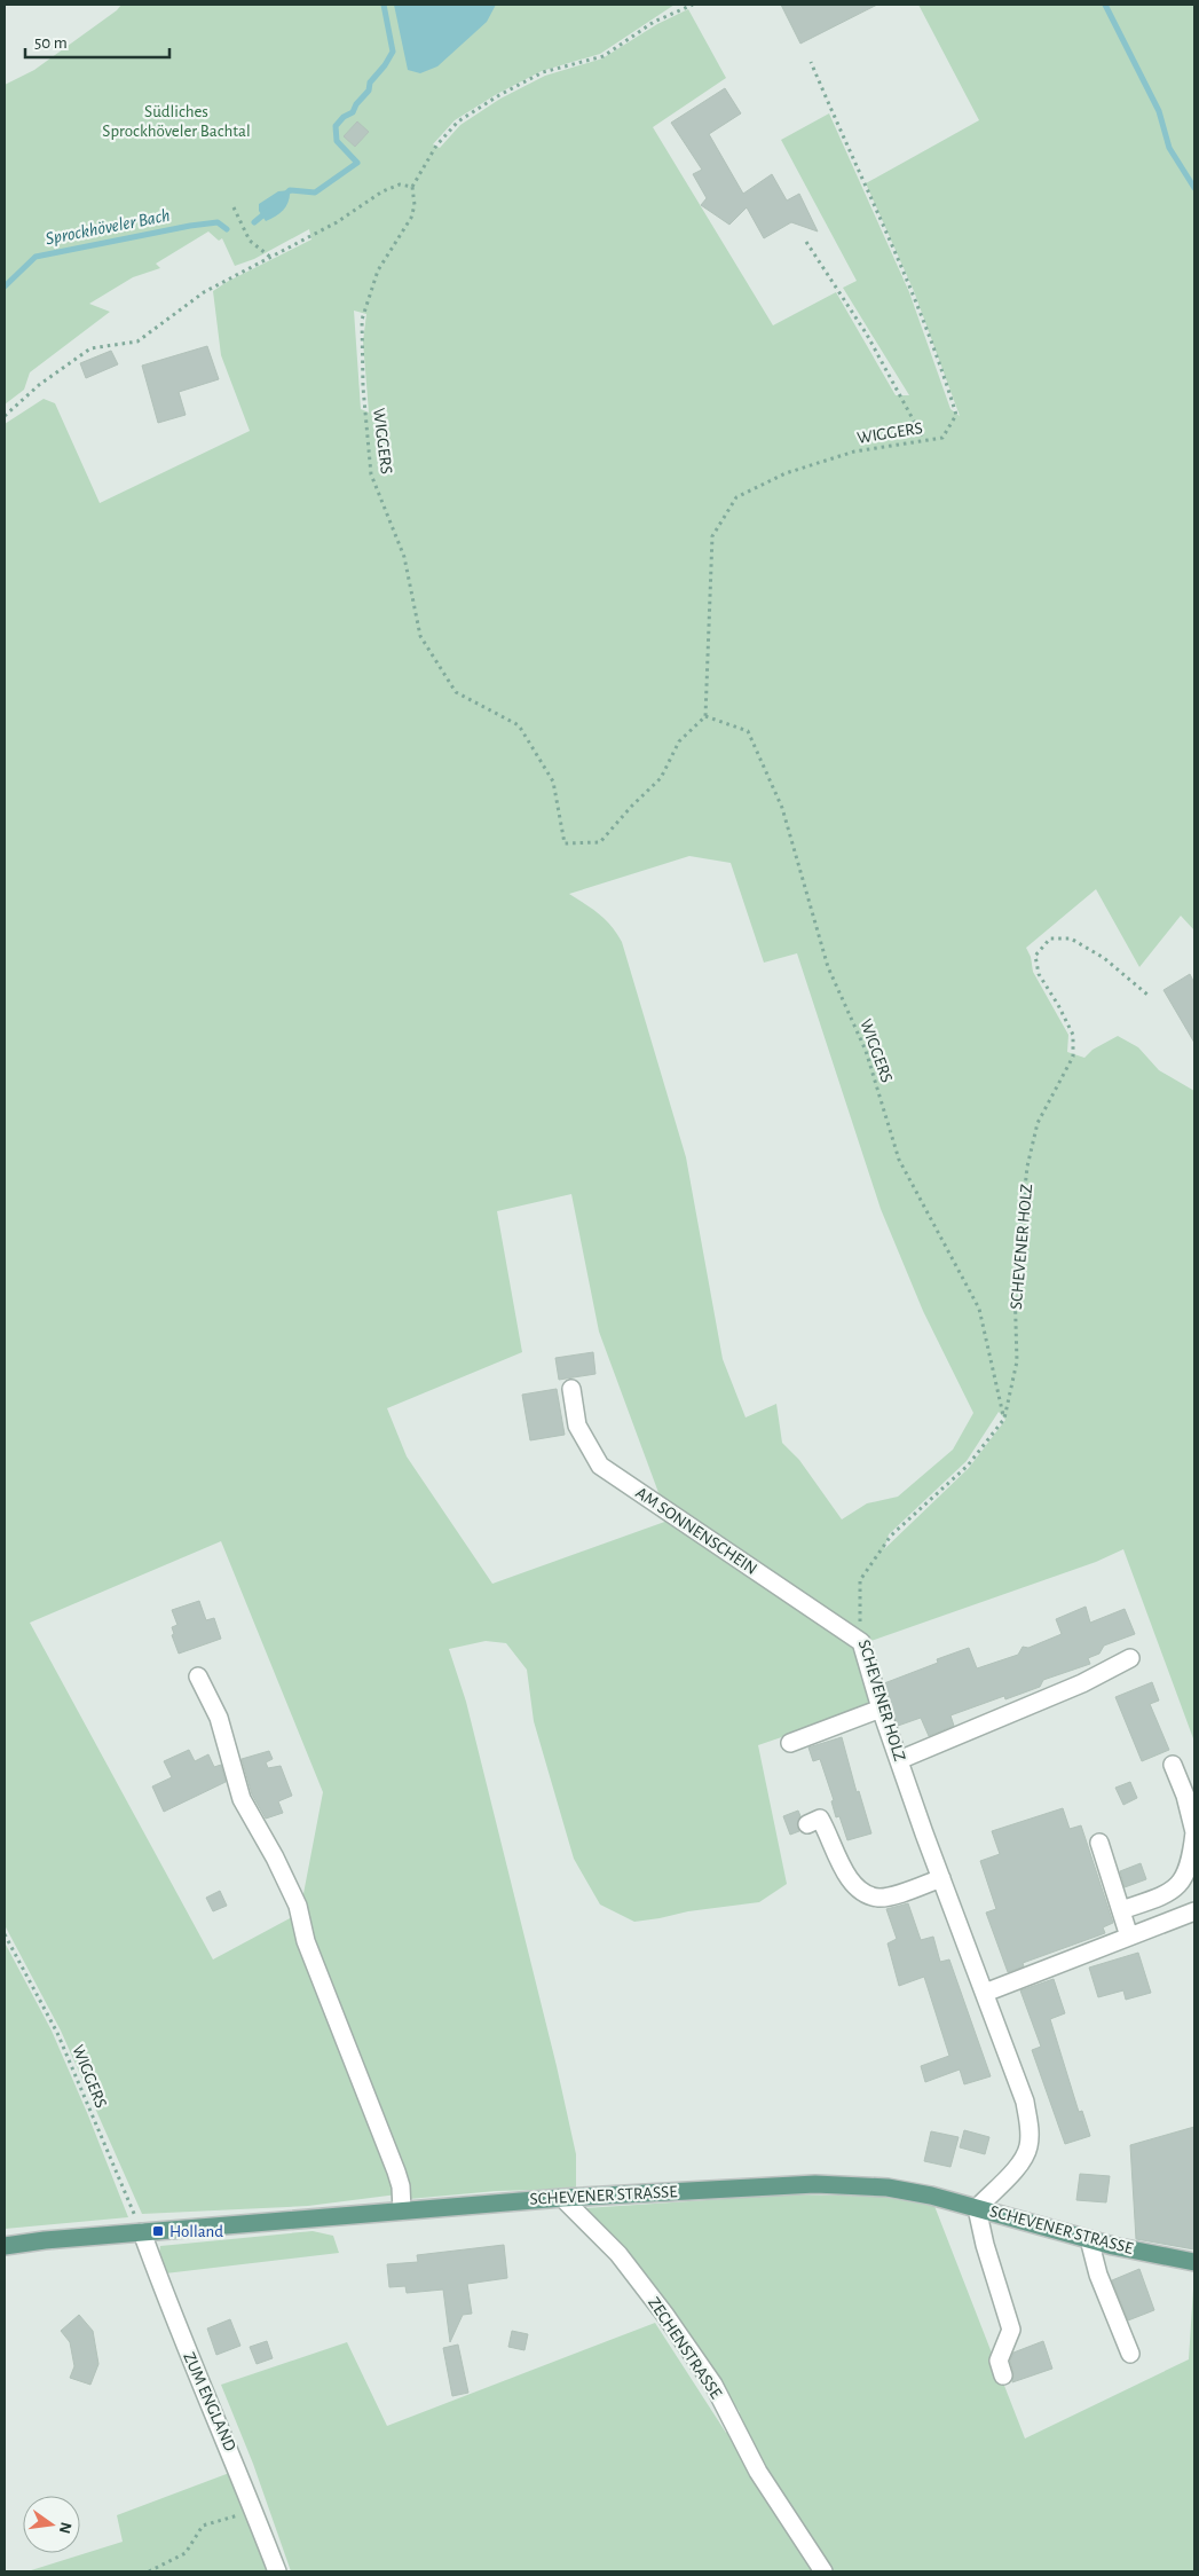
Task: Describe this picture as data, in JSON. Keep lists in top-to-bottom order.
{
  "streets": {
    "main road": ["SCHEVENER STRASSE"],
    "street": [
      "SCHEVENER HOLZ",
      "AM SONNENSCHEIN",
      "ZECHENSTRASSE",
      "ZUM ENGLAND"
    ],
    "path": ["WIGGERS"]
  },
  "crossings": [
    ["WIGGERS", "SCHEVENER HOLZ"],
    ["WIGGERS", "SCHEVENER STRASSE"],
    ["WIGGERS", "ZUM ENGLAND"],
    ["SCHEVENER HOLZ", "AM SONNENSCHEIN"],
    ["SCHEVENER HOLZ", "SCHEVENER STRASSE"],
    ["SCHEVENER STRASSE", "ZECHENSTRASSE"],
    ["SCHEVENER STRASSE", "ZUM ENGLAND"]
  ],
  "water": ["Sprockhöveler Bach"],
  "parks": ["Südliches Sprockhöveler Bachtal"],
  "places": {
    "transit": ["Holland"]
  },
  "scale_bar": "50 m",
  "north": "right"
}
